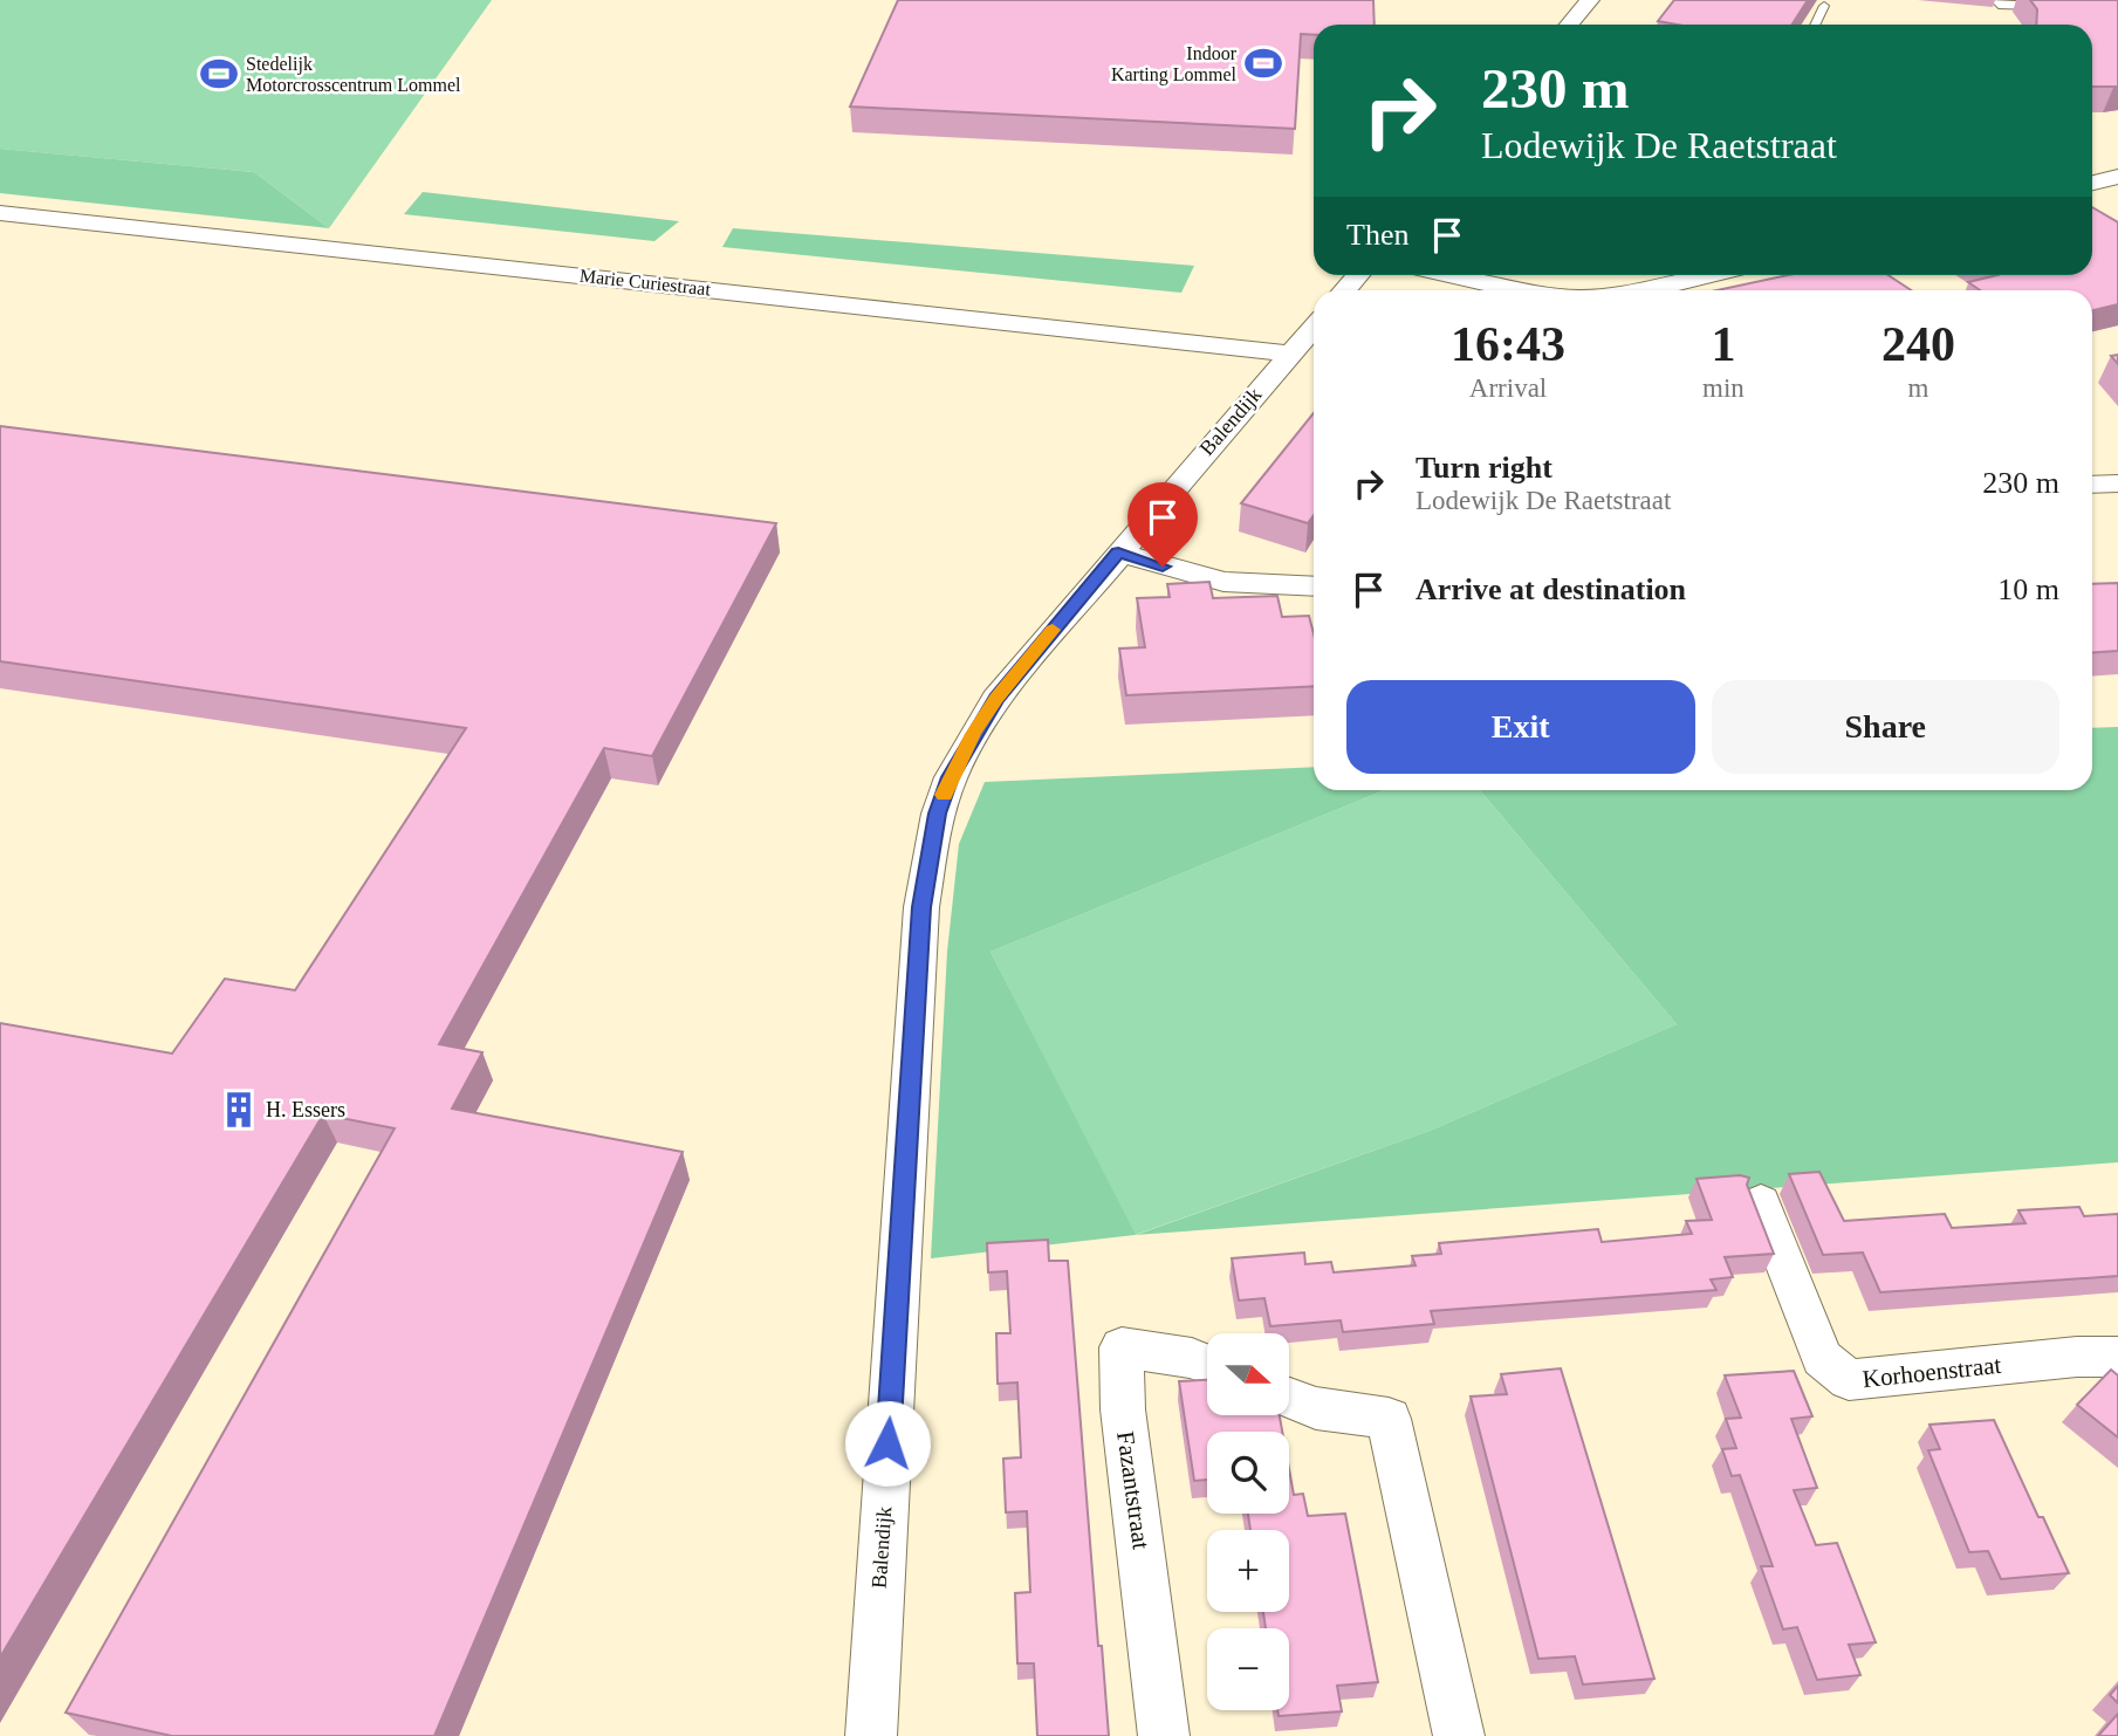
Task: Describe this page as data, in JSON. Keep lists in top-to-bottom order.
{
  "streets": {
    "street": [
      "Marie Curiestraat",
      "Balendijk",
      "Korhoenstraat",
      "Fazantstraat"
    ]
  },
  "crossings": [
    ["Marie Curiestraat", "Balendijk"]
  ],
  "places": {
    "sports": ["Indoor Karting Lommel", "Stedelijk Motorcrosscentrum Lommel"],
    "building": ["H. Essers"]
  },
  "north": "right",
  "page": {
    "turn": ["230 m", "Lodewijk De Raetstraat"],
    "then": "Then",
    "eta": [
      "16:43",
      "Arrival",
      "1",
      "min",
      "240",
      "m"
    ],
    "list": [
      {
        "name": "Turn right",
        "note": "Lodewijk De Raetstraat",
        "value": "230 m"
      },
      {
        "name": "Arrive at destination",
        "value": "10 m"
      }
    ],
    "buttons": ["Exit", "Share"],
    "map_buttons": ["+", "−"]
  }
}
